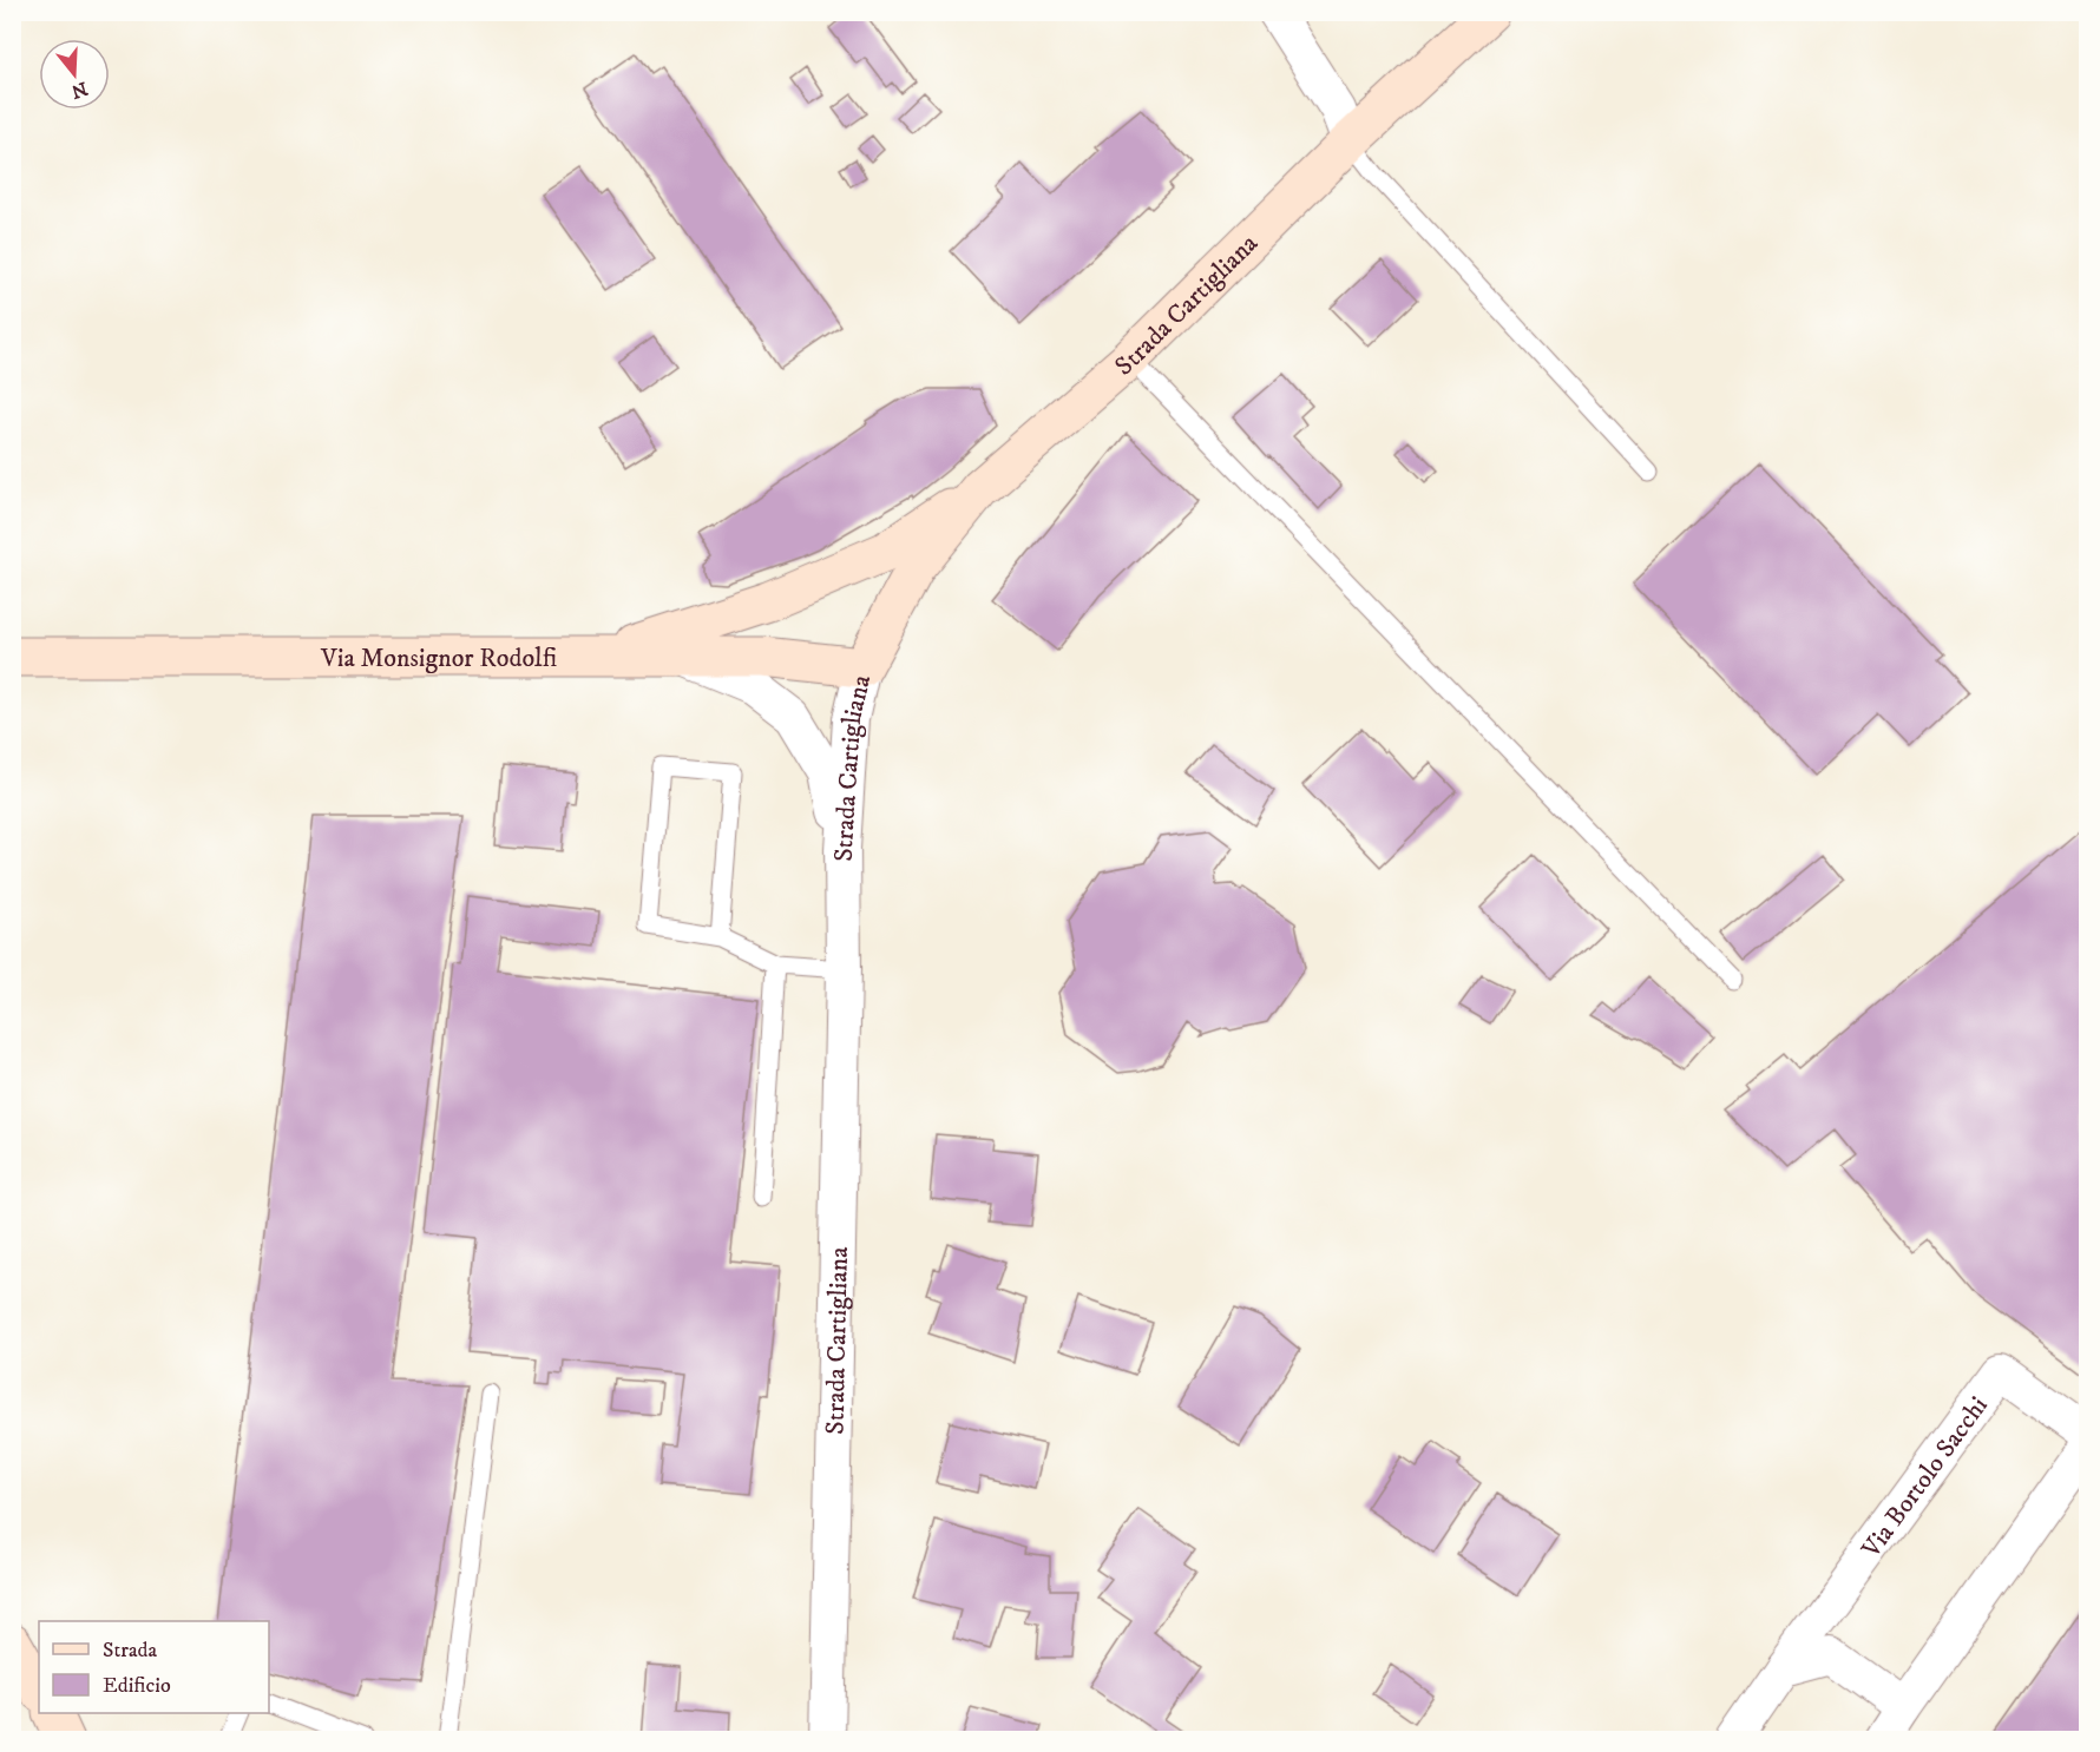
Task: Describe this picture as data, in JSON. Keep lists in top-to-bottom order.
{
  "streets": {
    "street": ["Strada Cartigliana", "Via Monsignor Rodolfi", "Via Bortolo Sacchi"]
  },
  "crossings": [
    ["Strada Cartigliana", "Via Monsignor Rodolfi"]
  ],
  "legend": ["Strada", "Edificio"],
  "north": "bottom"
}
